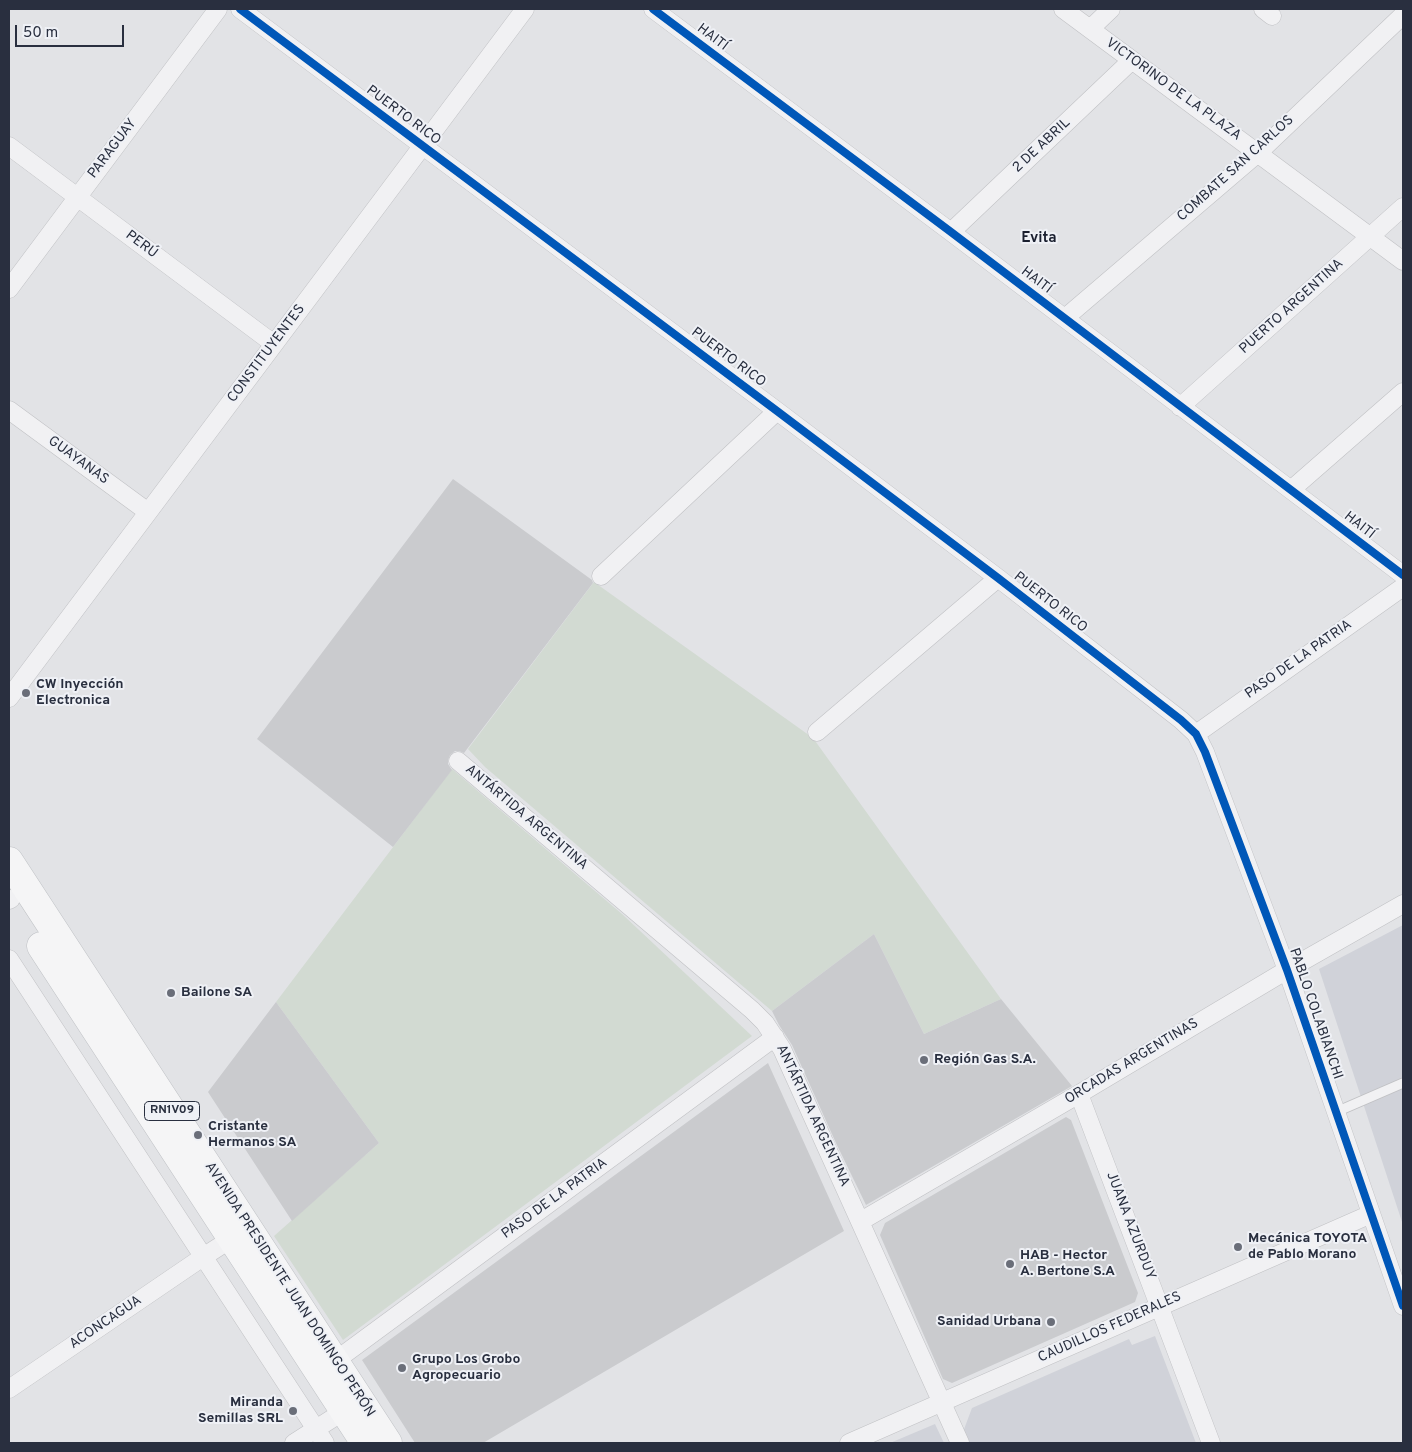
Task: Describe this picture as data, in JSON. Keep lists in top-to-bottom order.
{
  "streets": {
    "main road": ["RN1V09", "AVENIDA PRESIDENTE JUAN DOMINGO PERÓN"],
    "street": [
      "HAITÍ",
      "VICTORINO DE LA PLAZA",
      "PUERTO RICO",
      "2 DE ABRIL",
      "PARAGUAY",
      "COMBATE SAN CARLOS",
      "PERÚ",
      "PUERTO ARGENTINA",
      "CONSTITUYENTES",
      "GUAYANAS",
      "PASO DE LA PATRIA",
      "ANTÁRTIDA ARGENTINA",
      "PABLO COLABIANCHI",
      "ORCADAS ARGENTINAS",
      "JUANA AZURDUY",
      "ACONCAGUA",
      "CAUDILLOS FEDERALES"
    ]
  },
  "crossings": [
    ["HAITÍ", "2 DE ABRIL"],
    ["HAITÍ", "COMBATE SAN CARLOS"],
    ["HAITÍ", "PUERTO ARGENTINA"],
    ["VICTORINO DE LA PLAZA", "2 DE ABRIL"],
    ["VICTORINO DE LA PLAZA", "COMBATE SAN CARLOS"],
    ["VICTORINO DE LA PLAZA", "PUERTO ARGENTINA"],
    ["PUERTO RICO", "CONSTITUYENTES"],
    ["PUERTO RICO", "PASO DE LA PATRIA"],
    ["PUERTO RICO", "PABLO COLABIANCHI"],
    ["PARAGUAY", "PERÚ"],
    ["PERÚ", "CONSTITUYENTES"],
    ["CONSTITUYENTES", "GUAYANAS"],
    ["PASO DE LA PATRIA", "ANTÁRTIDA ARGENTINA"],
    ["PASO DE LA PATRIA", "PABLO COLABIANCHI"],
    ["PASO DE LA PATRIA", "AVENIDA PRESIDENTE JUAN DOMINGO PERÓN"],
    ["ANTÁRTIDA ARGENTINA", "ORCADAS ARGENTINAS"],
    ["ANTÁRTIDA ARGENTINA", "CAUDILLOS FEDERALES"],
    ["PABLO COLABIANCHI", "ORCADAS ARGENTINAS"],
    ["PABLO COLABIANCHI", "CAUDILLOS FEDERALES"],
    ["ORCADAS ARGENTINAS", "JUANA AZURDUY"],
    ["JUANA AZURDUY", "CAUDILLOS FEDERALES"],
    ["AVENIDA PRESIDENTE JUAN DOMINGO PERÓN", "ACONCAGUA"]
  ],
  "districts": ["Evita"],
  "places": [
    "CW Inyección Electronica",
    "Bailone SA",
    "Región Gas S.A.",
    "Cristante Hermanos SA",
    "Mecánica TOYOTA de Pablo Morano",
    "HAB - Hector A. Bertone S.A",
    "Sanidad Urbana",
    "Grupo Los Grobo Agropecuario",
    "Miranda Semillas SRL"
  ],
  "scale_bar": "50 m"
}
